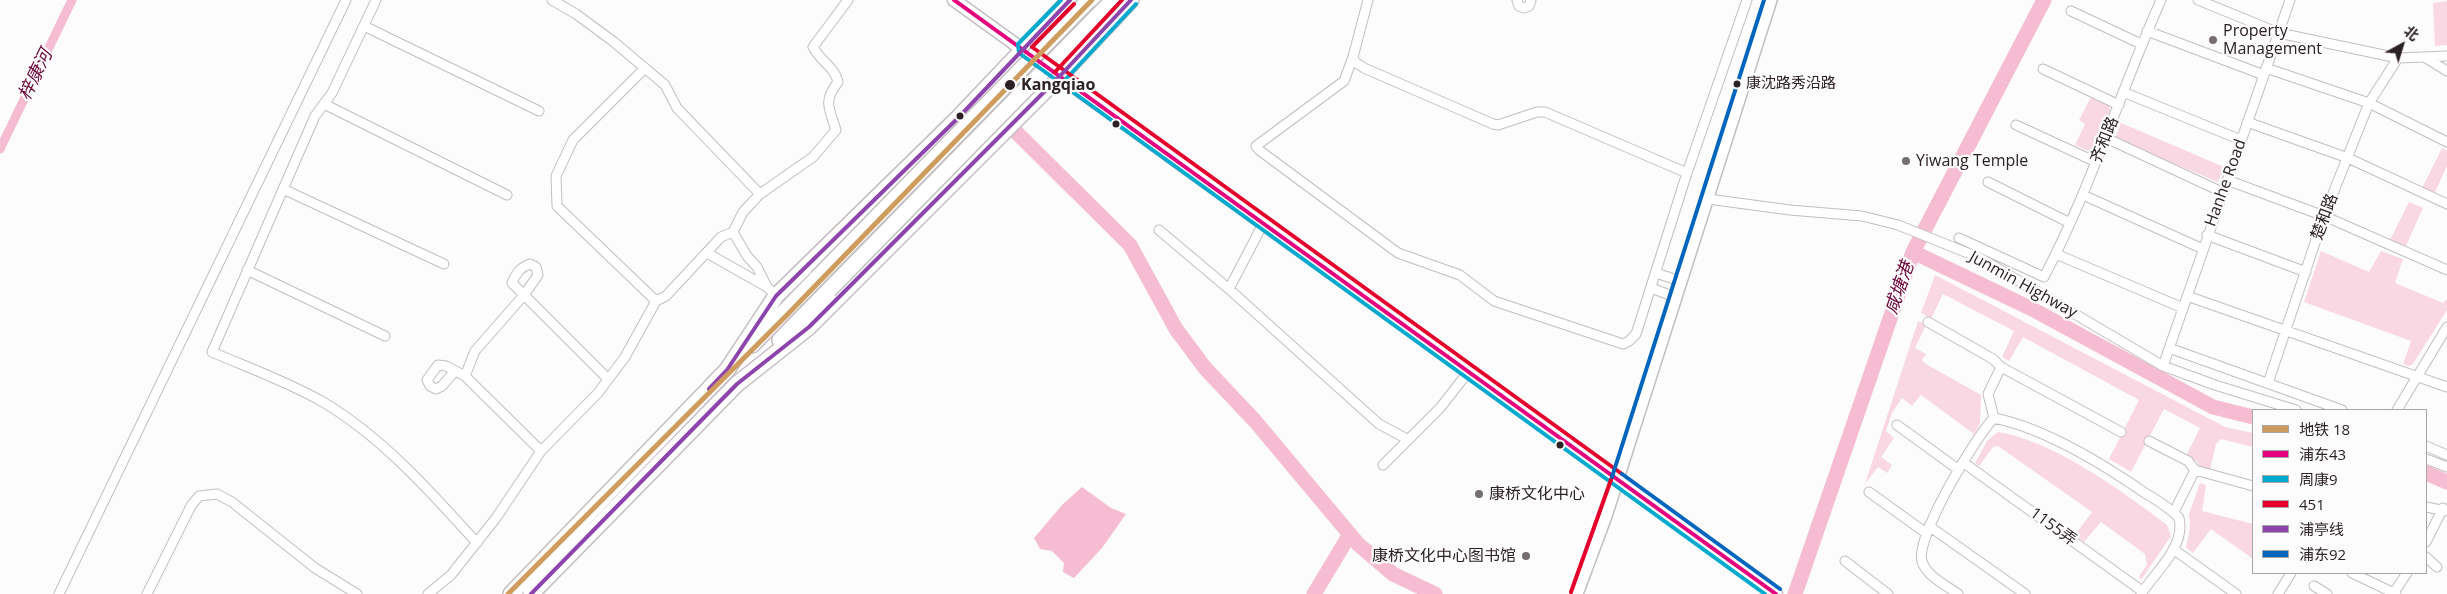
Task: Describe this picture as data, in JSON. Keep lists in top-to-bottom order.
{
  "streets": {
    "street": [
      "齐和路",
      "Hanhe Road",
      "楚和路",
      "Junmin Highway",
      "1155弄"
    ]
  },
  "crossings": [
    ["Hanhe Road", "Junmin Highway"]
  ],
  "water": ["梓康河", "咸塘港"],
  "places": [
    "Property Management",
    "康沈路秀沿路",
    "Kangqiao",
    "Yiwang Temple",
    "康桥文化中心",
    "康桥文化中心图书馆"
  ],
  "lines": [
    "metro line 18",
    "transit line 浦东43",
    "transit line 周康9",
    "transit line 451",
    "transit line 浦亭线",
    "transit line 浦东92"
  ],
  "legend": [
    "地铁 18",
    "浦东43",
    "周康9",
    "451",
    "浦亭线",
    "浦东92"
  ],
  "north": "top right"
}
